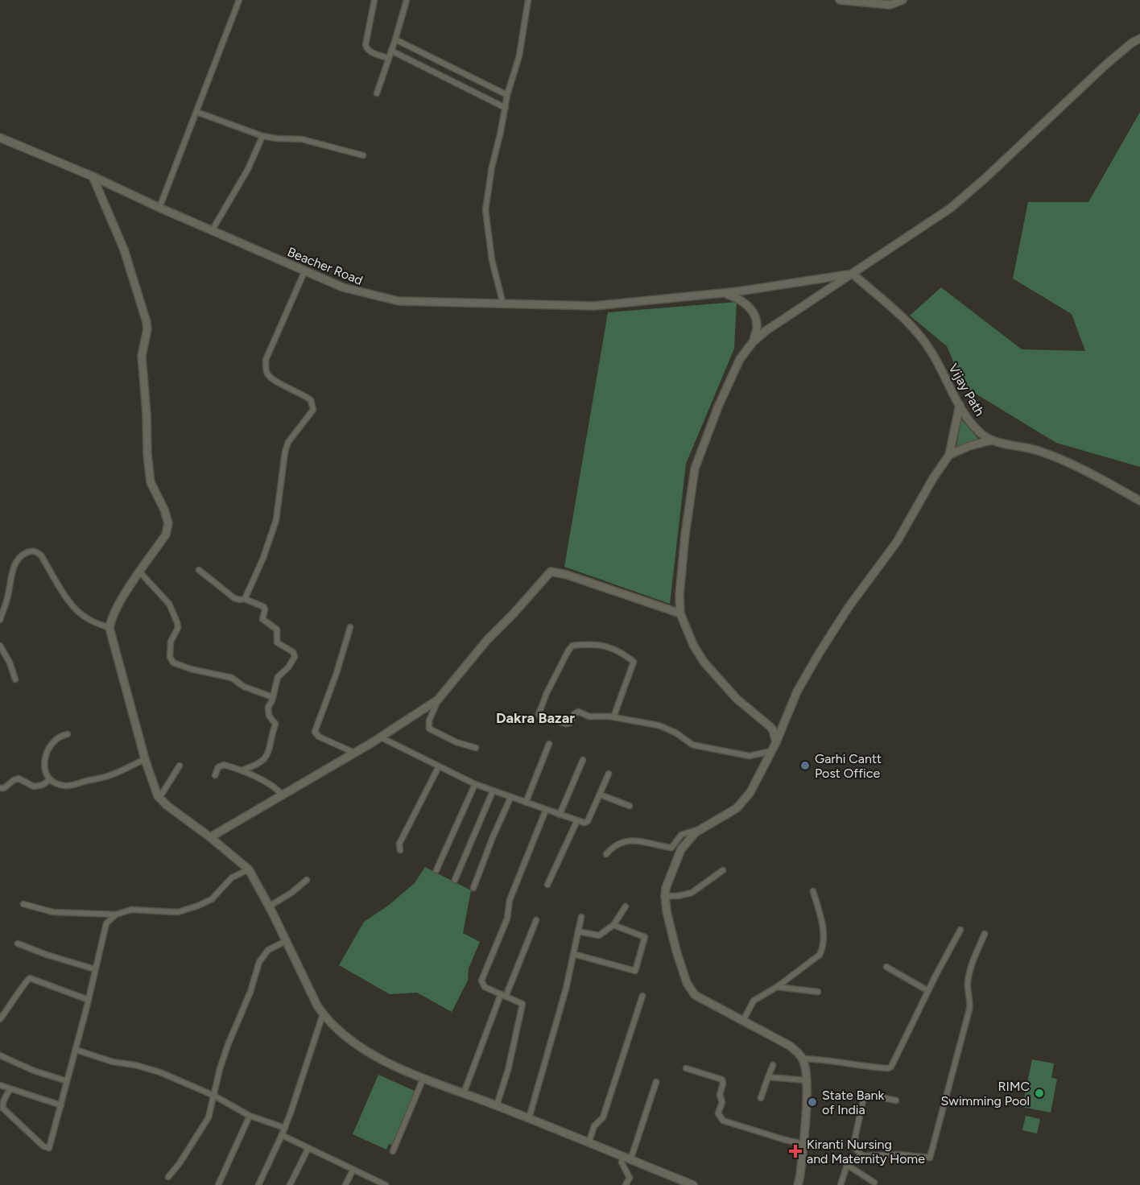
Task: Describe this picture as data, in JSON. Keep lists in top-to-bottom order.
{
  "streets": {
    "street": ["Beacher Road", "Vijay Path"]
  },
  "crossings": [
    ["Beacher Road", "Vijay Path"]
  ],
  "districts": ["Dakra Bazar"],
  "places": {
    "other": ["Garhi Cantt Post Office", "RIMC Swimming Pool", "State Bank of India"],
    "health": ["Kiranti Nursing and Maternity Home"]
  }
}
